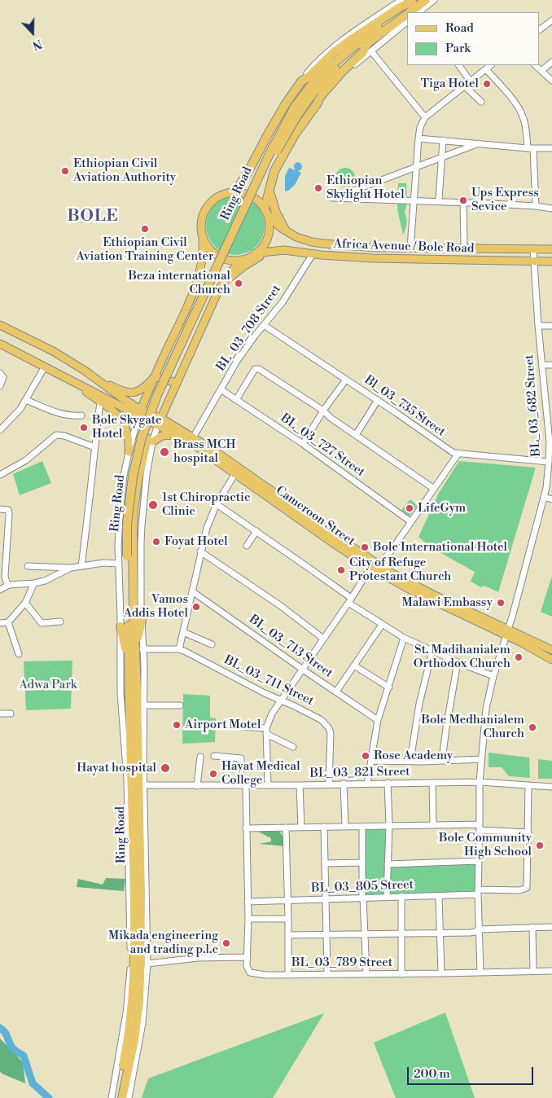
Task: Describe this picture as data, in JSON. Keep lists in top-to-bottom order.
{
  "streets": {
    "highway": ["Ring Road"],
    "main road": ["Africa Avenue / Bole Road", "Cameroon Street"],
    "street": [
      "BL_03_708 Street",
      "BL_03_682 Street",
      "Bl_03_735 Street",
      "BL_03_727 Street",
      "BL_03_713 Street",
      "BL_03_711 Street",
      "BL_03_821 Street",
      "BL_03_805 Street",
      "BL_03_789 Street"
    ]
  },
  "crossings": [
    ["Ring Road", "Africa Avenue / Bole Road"],
    ["Ring Road", "Cameroon Street"],
    ["Ring Road", "BL_03_711 Street"],
    ["Ring Road", "BL_03_821 Street"],
    ["Africa Avenue / Bole Road", "BL_03_708 Street"],
    ["Africa Avenue / Bole Road", "BL_03_682 Street"],
    ["BL_03_708 Street", "Bl_03_735 Street"],
    ["BL_03_708 Street", "BL_03_727 Street"],
    ["BL_03_708 Street", "Cameroon Street"],
    ["BL_03_682 Street", "Bl_03_735 Street"],
    ["BL_03_682 Street", "Cameroon Street"],
    ["BL_03_682 Street", "BL_03_821 Street"],
    ["BL_03_682 Street", "BL_03_805 Street"],
    ["BL_03_682 Street", "BL_03_789 Street"],
    ["BL_03_711 Street", "BL_03_821 Street"]
  ],
  "districts": ["BOLE"],
  "parks": ["Adwa Park"],
  "places": [
    "Tiga Hotel",
    "Ethiopian Civil Aviation Authority",
    "Ethiopian Skylight Hotel",
    "Ups Express Sevice",
    "Ethiopian Civil Aviation Training Center",
    "Beza international Church",
    "Bole Skygate Hotel",
    "Brass MCH hospital",
    "1st Chiropractic Clinic",
    "LifeGym",
    "Foyat Hotel",
    "Bole International Hotel",
    "City of Refuge Protestant Church",
    "Malawi Embassy",
    "Vamos Addis Hotel",
    "St. Madihanialem Orthodox Church",
    "Airport Motel",
    "Bole Medhanialem Church",
    "Rose Academy",
    "Hayat hospital",
    "Hayat Medical College",
    "Bole Community High School",
    "Mikada engineering and trading p.l.c"
  ],
  "legend": ["Road", "Park"],
  "scale_bar": "200 m",
  "north": "bottom"
}
